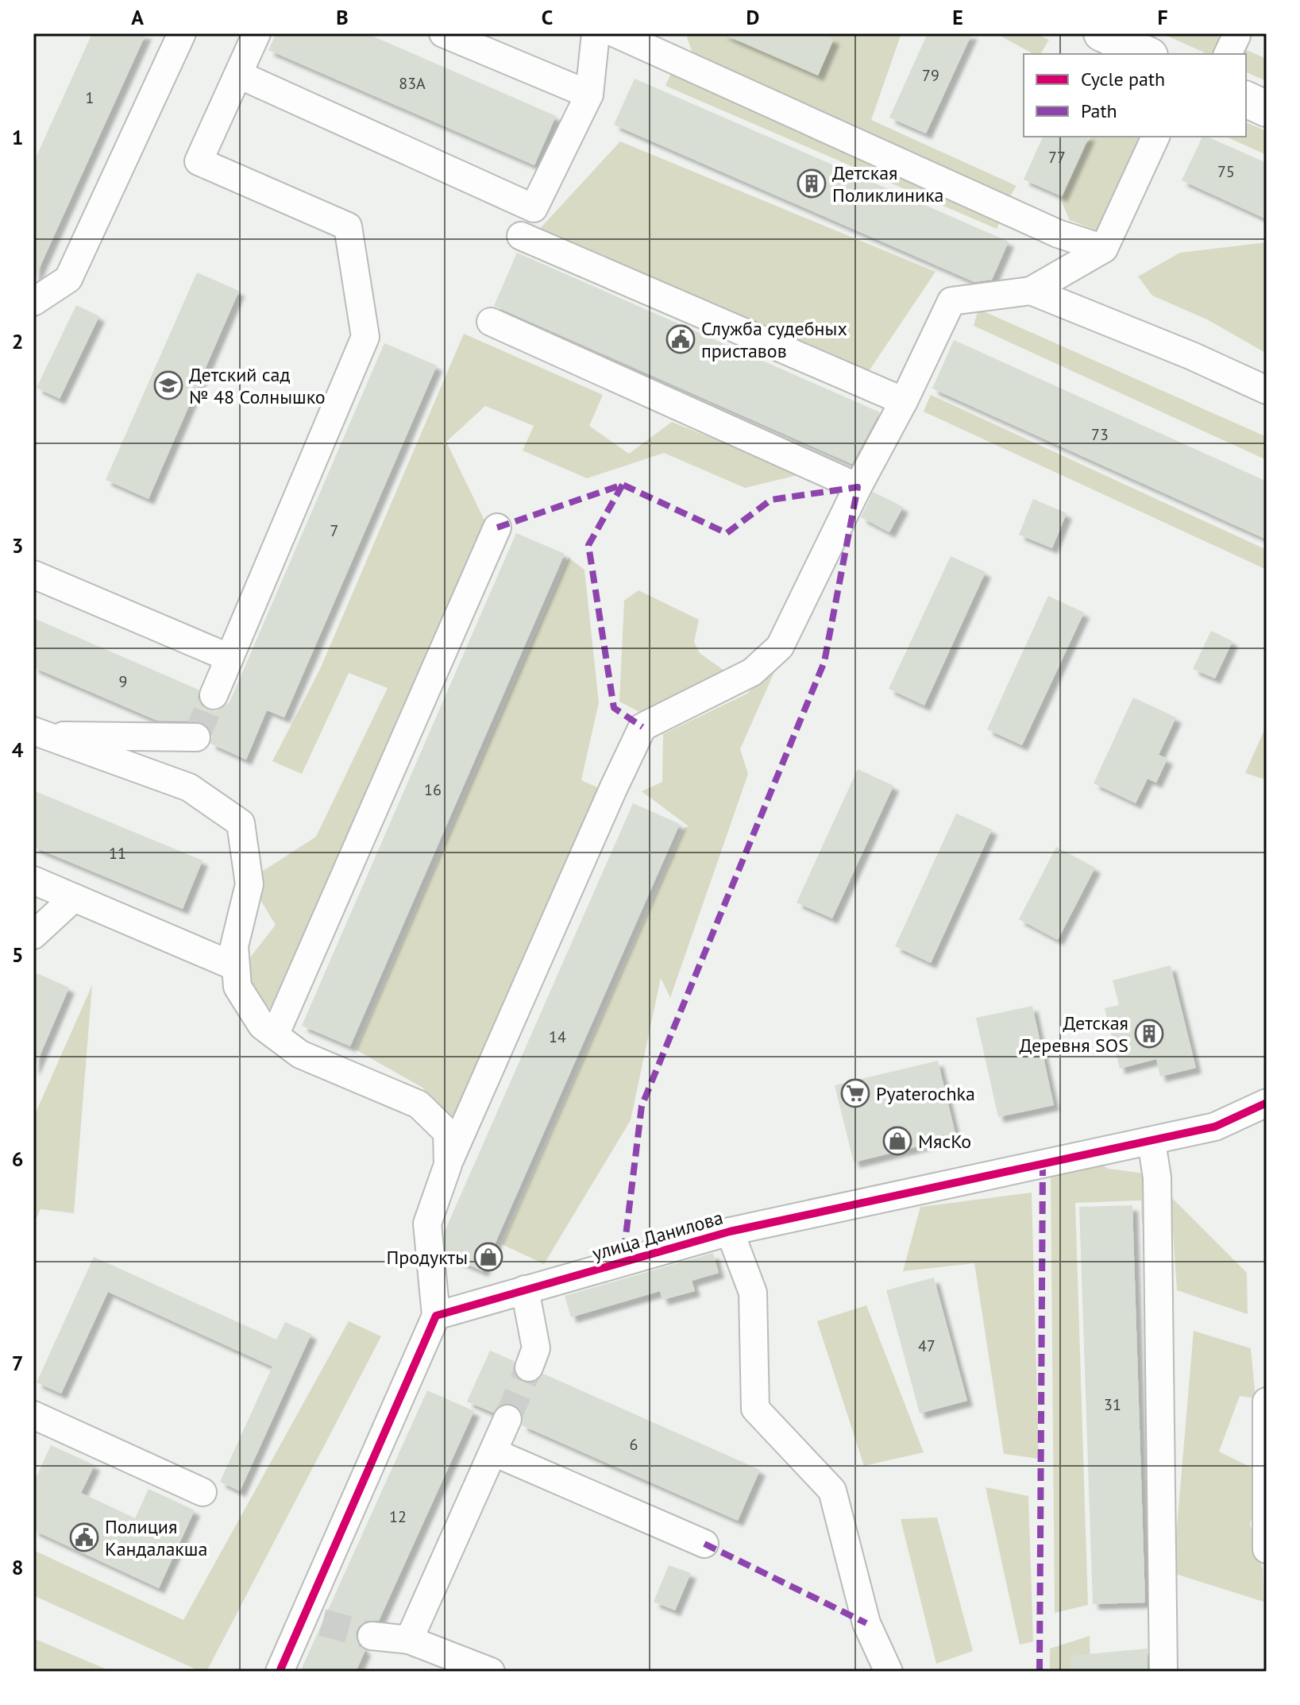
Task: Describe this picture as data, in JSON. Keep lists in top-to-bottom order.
{
  "streets": {
    "street": ["улица Данилова"]
  },
  "places": {
    "building": ["Детская Поликлиника", "Детская Деревня SOS"],
    "public building": ["Служба судебных приставов", "Полиция Кандалакша"],
    "school or university": ["Детский сад № 48 Солнышко"],
    "supermarket": ["Pyaterochka"],
    "shop": ["МясКо", "Продукты"]
  },
  "house_numbers": [
    "79",
    "83А",
    "1",
    "77",
    "75",
    "73",
    "7",
    "9",
    "16",
    "11",
    "14",
    "47",
    "31",
    "6",
    "12"
  ],
  "legend": ["Cycle path", "Path"],
  "grid": {
    "columns": [
      "A",
      "B",
      "C",
      "D",
      "E",
      "F"
    ],
    "rows": [
      "1",
      "2",
      "3",
      "4",
      "5",
      "6",
      "7",
      "8"
    ]
  }
}
